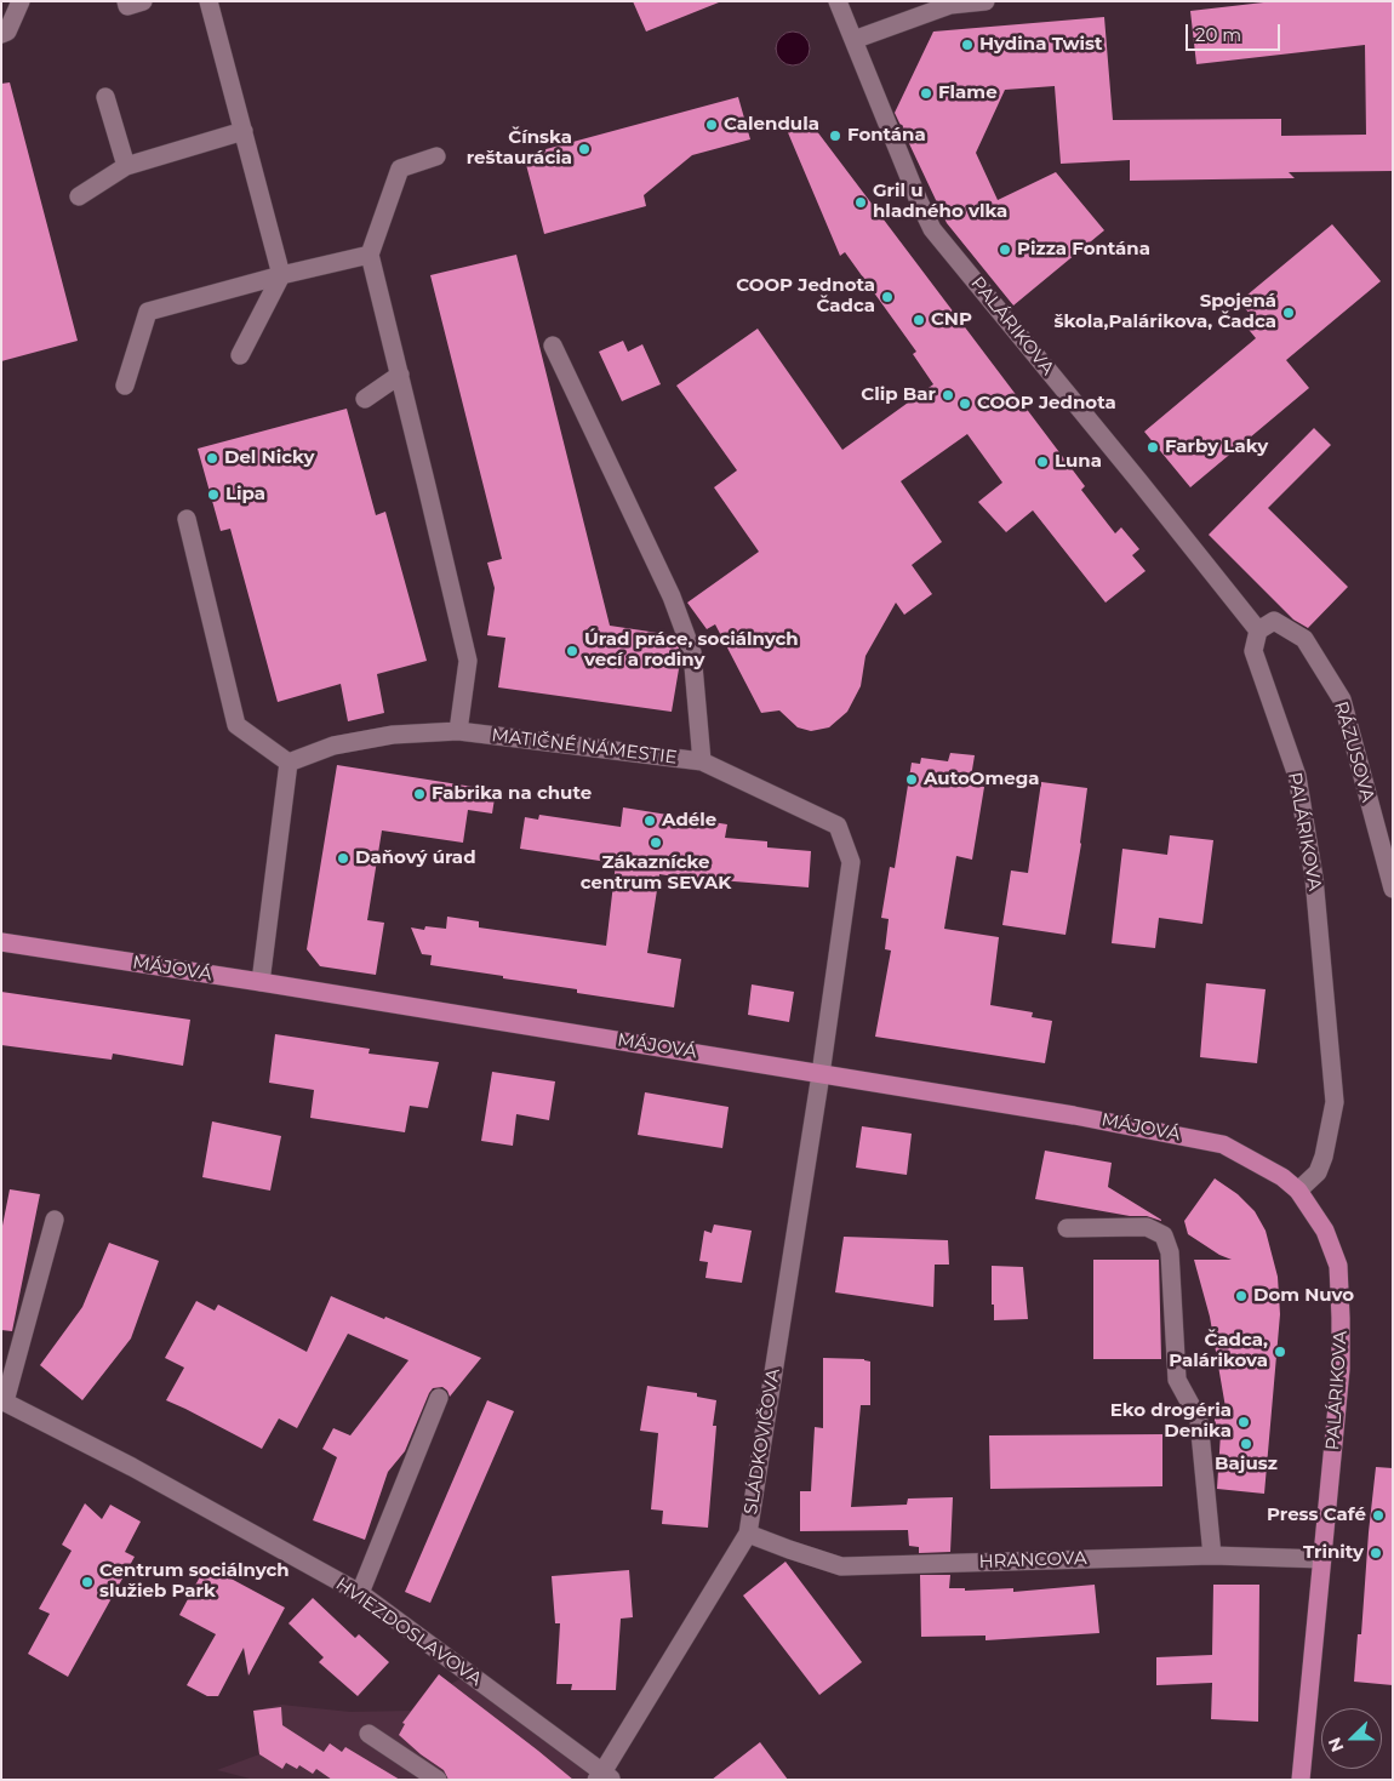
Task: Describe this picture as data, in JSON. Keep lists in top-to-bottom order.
{
  "streets": {
    "main road": ["PALÁRIKOVA", "MÁJOVÁ"],
    "street": [
      "MATIČNÉ NÁMESTIE",
      "RÁZUSOVA",
      "SLÁDKOVIČOVA",
      "HRANCOVA",
      "HVIEZDOSLAVOVA"
    ]
  },
  "crossings": [
    ["PALÁRIKOVA", "RÁZUSOVA"],
    ["PALÁRIKOVA", "MÁJOVÁ"],
    ["PALÁRIKOVA", "HRANCOVA"],
    ["MATIČNÉ NÁMESTIE", "MÁJOVÁ"],
    ["MATIČNÉ NÁMESTIE", "SLÁDKOVIČOVA"],
    ["MÁJOVÁ", "SLÁDKOVIČOVA"],
    ["SLÁDKOVIČOVA", "HRANCOVA"],
    ["SLÁDKOVIČOVA", "HVIEZDOSLAVOVA"]
  ],
  "places": [
    "Hydina Twist",
    "Flame",
    "Calendula",
    "Fontána",
    "Čínska reštaurácia",
    "Gril u hladného vlka",
    "Pizza Fontána",
    "COOP Jednota Čadca",
    "Spojená škola,Palárikova, Čadca",
    "CNP",
    "Clip Bar",
    "COOP Jednota",
    "Farby Laky",
    "Del Nicky",
    "Luna",
    "Lipa",
    "Úrad práce, sociálnych vecí a rodiny",
    "AutoOmega",
    "Fabrika na chute",
    "Adéle",
    "Zákaznícke centrum SEVAK",
    "Daňový úrad",
    "Dom Nuvo",
    "Čadca, Palárikova",
    "Eko drogéria Denika",
    "Bajusz",
    "Press Café",
    "Trinity",
    "Centrum sociálnych služieb Park"
  ],
  "scale_bar": "20 m",
  "north": "left"
}
